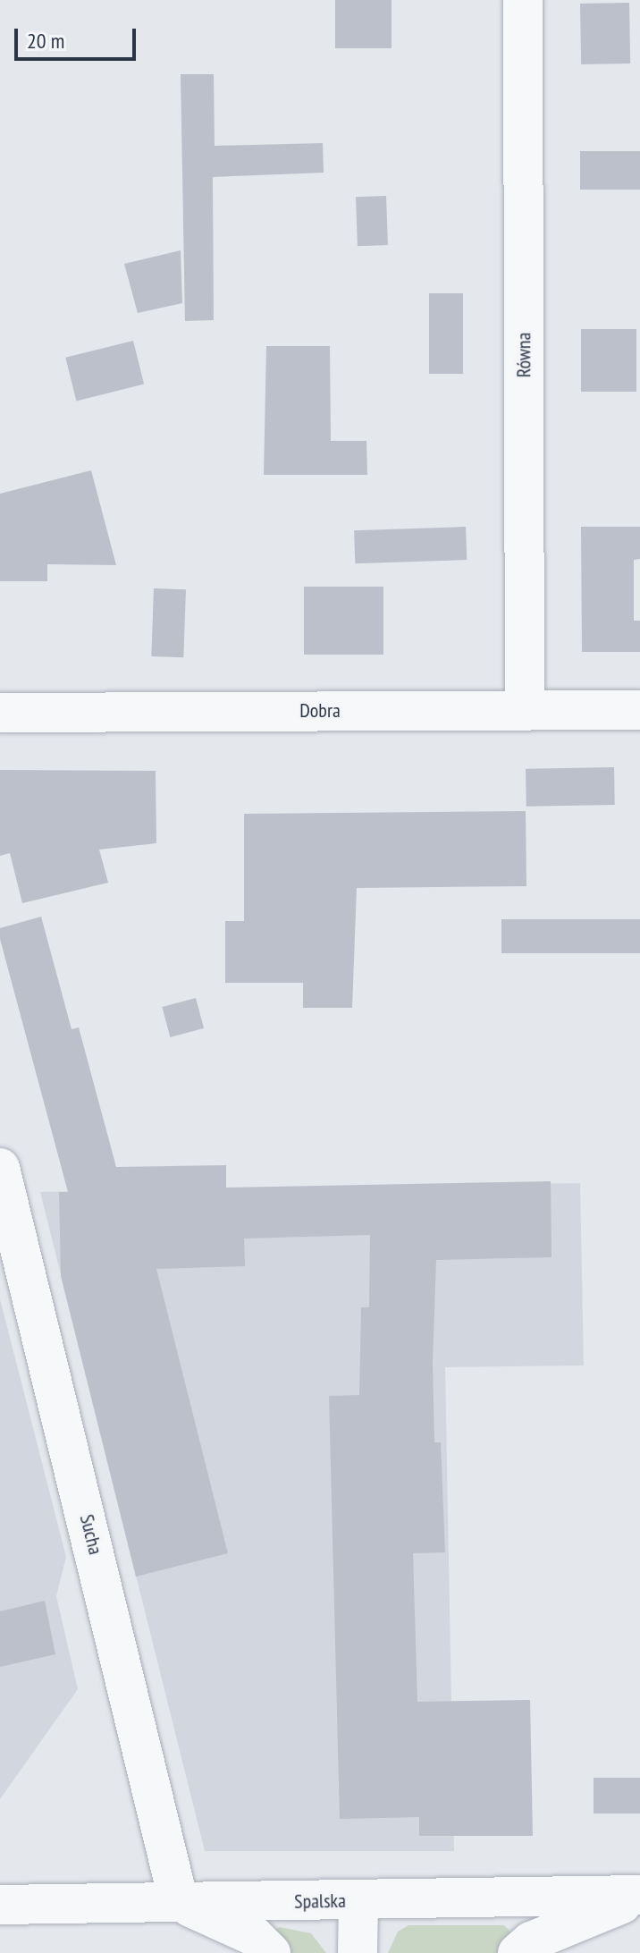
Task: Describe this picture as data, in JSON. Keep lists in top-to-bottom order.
{
  "streets": {
    "street": [
      "Równa",
      "Dobra",
      "Sucha",
      "Spalska"
    ]
  },
  "crossings": [
    ["Równa", "Dobra"],
    ["Sucha", "Spalska"]
  ],
  "scale_bar": "20 m"
}
